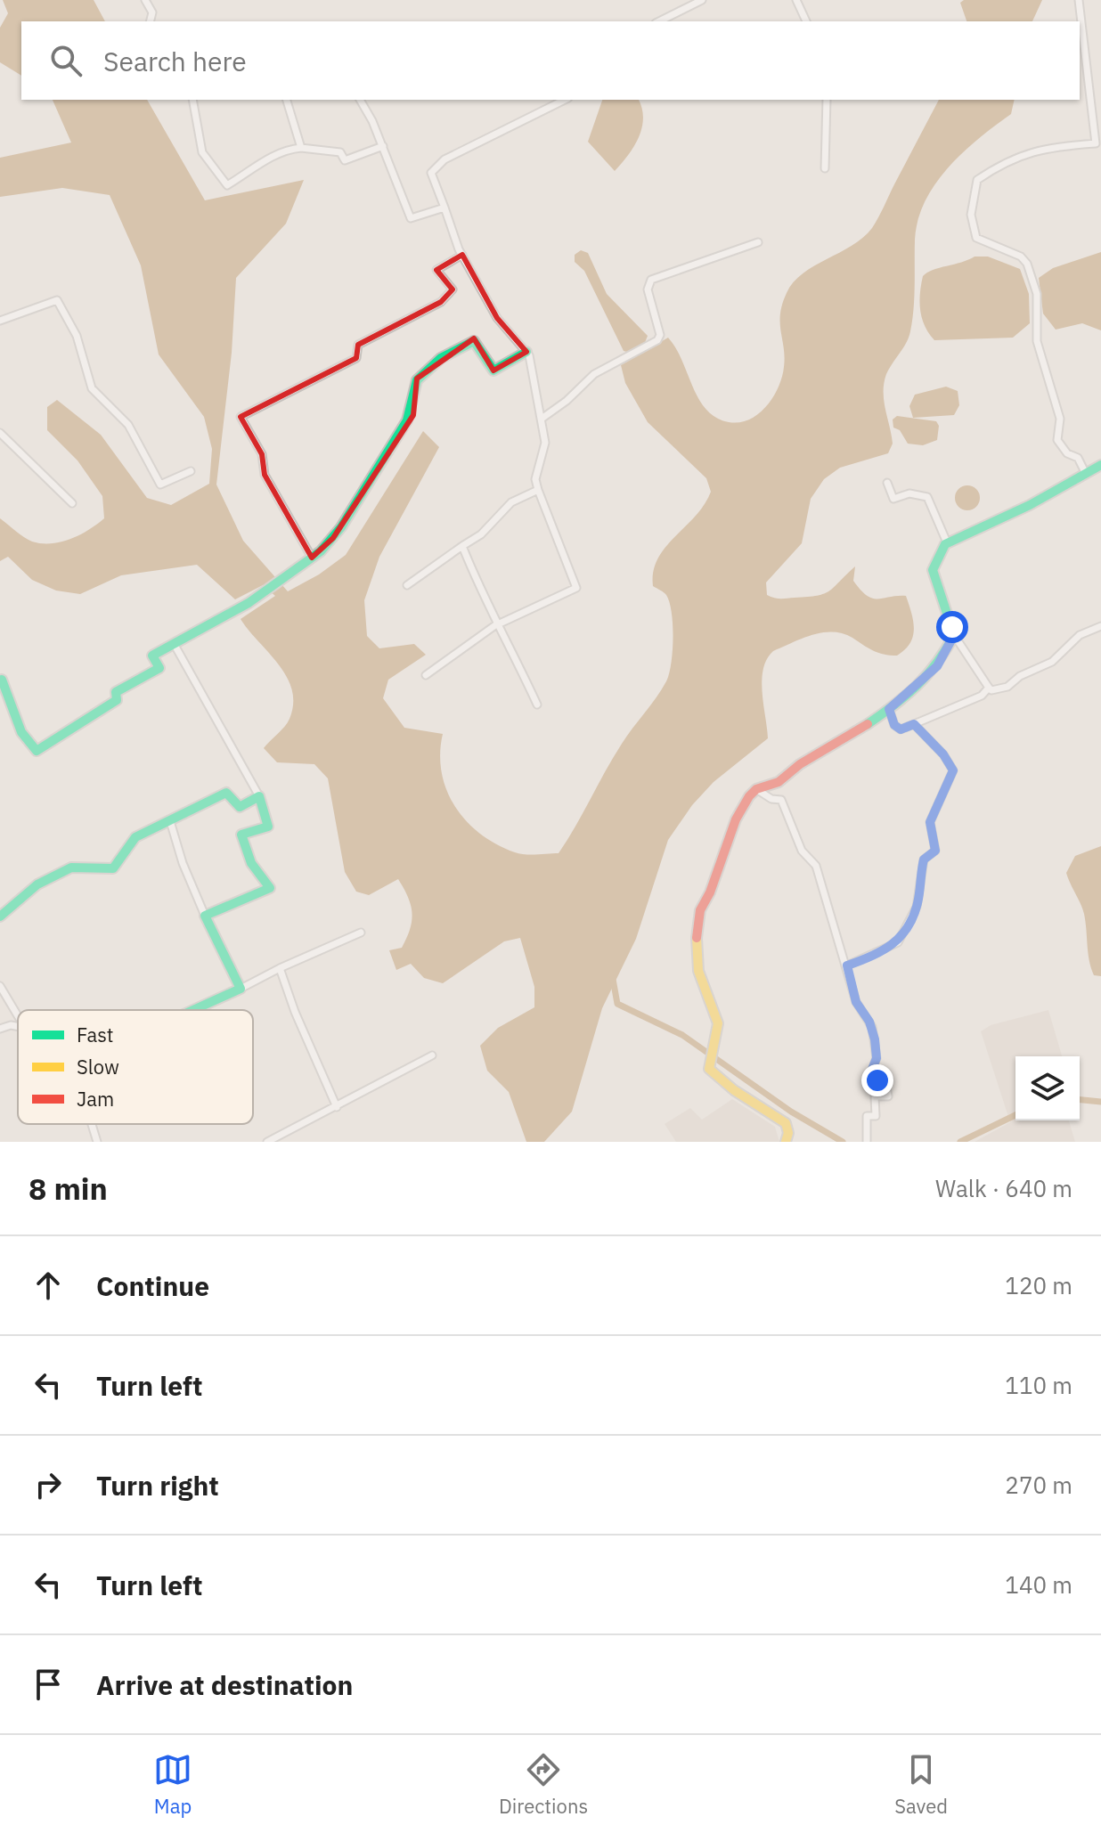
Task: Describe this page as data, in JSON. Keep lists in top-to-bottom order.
{
  "legend": ["Fast", "Slow", "Jam"],
  "page": {
    "search": "Search here",
    "heading": ["8 min", "Walk · 640 m"],
    "list": [
      ["Continue", "120 m"],
      ["Turn left", "110 m"],
      ["Turn right", "270 m"],
      ["Turn left", "140 m"],
      "Arrive at destination"
    ],
    "nav": ["Map", "Directions", "Saved"]
  }
}
